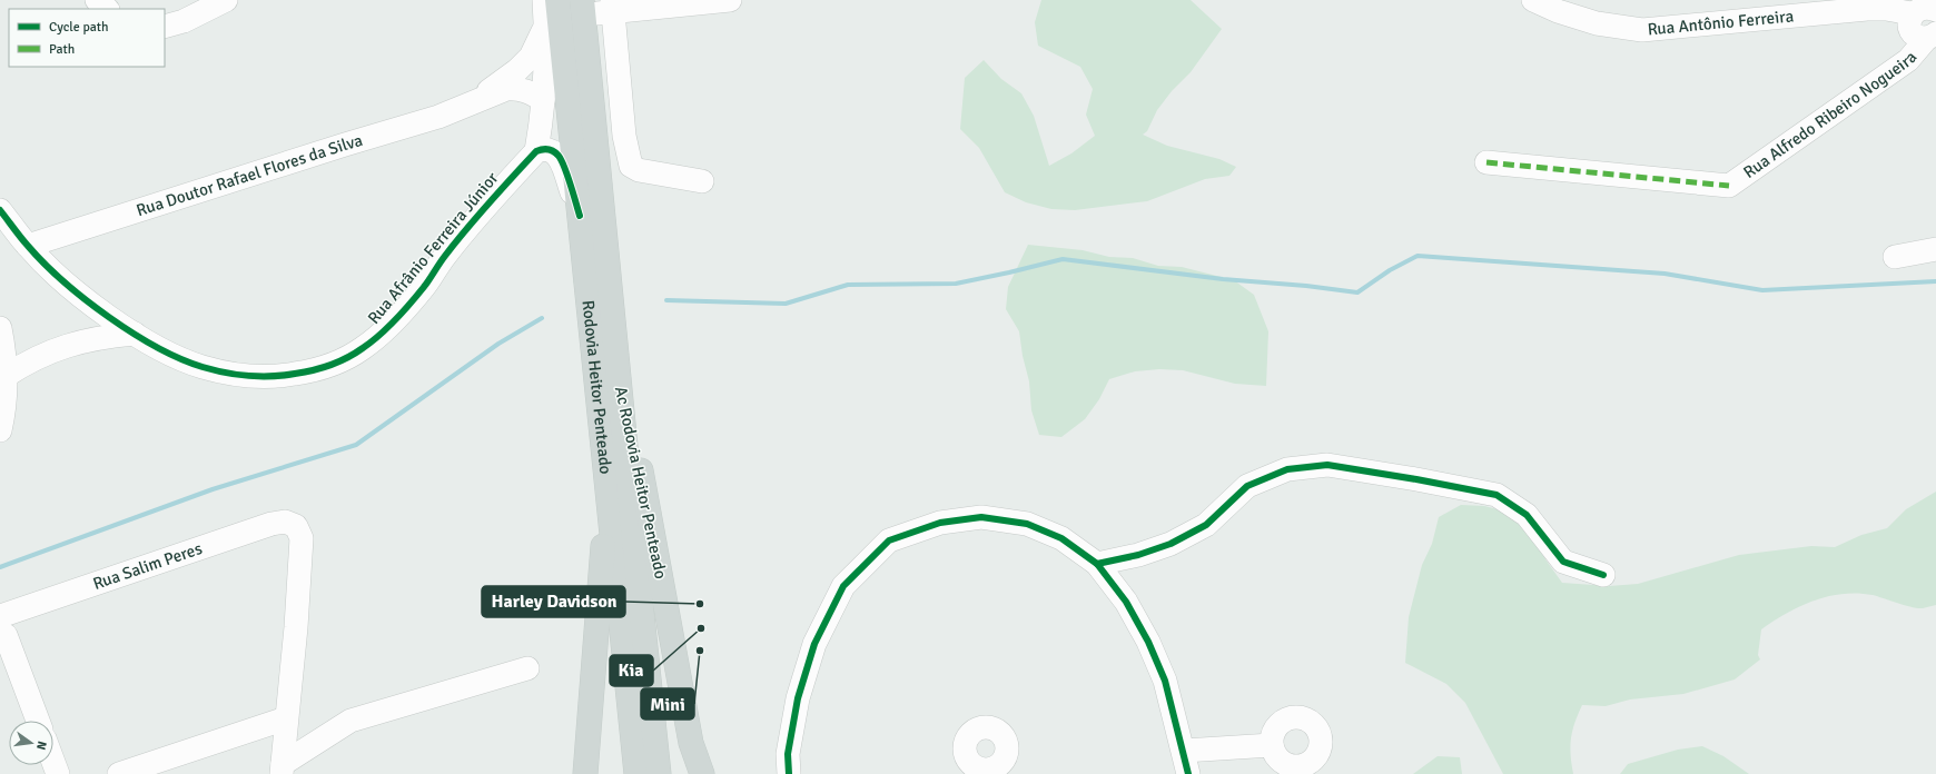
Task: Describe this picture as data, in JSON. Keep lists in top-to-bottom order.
{
  "streets": {
    "main road": ["Rodovia Heitor Penteado", "Ac Rodovia Heitor Penteado"],
    "street": [
      "Rua Antônio Ferreira",
      "Rua Alfredo Ribeiro Nogueira",
      "Rua Doutor Rafael Flores da Silva",
      "Rua Afrânio Ferreira Júnior",
      "Rua Salim Peres"
    ]
  },
  "crossings": [
    ["Rua Doutor Rafael Flores da Silva", "Rua Afrânio Ferreira Júnior"],
    ["Rodovia Heitor Penteado", "Ac Rodovia Heitor Penteado"]
  ],
  "places": ["Harley Davidson", "Kia", "Mini"],
  "legend": ["Cycle path", "Path"],
  "north": "right"
}
